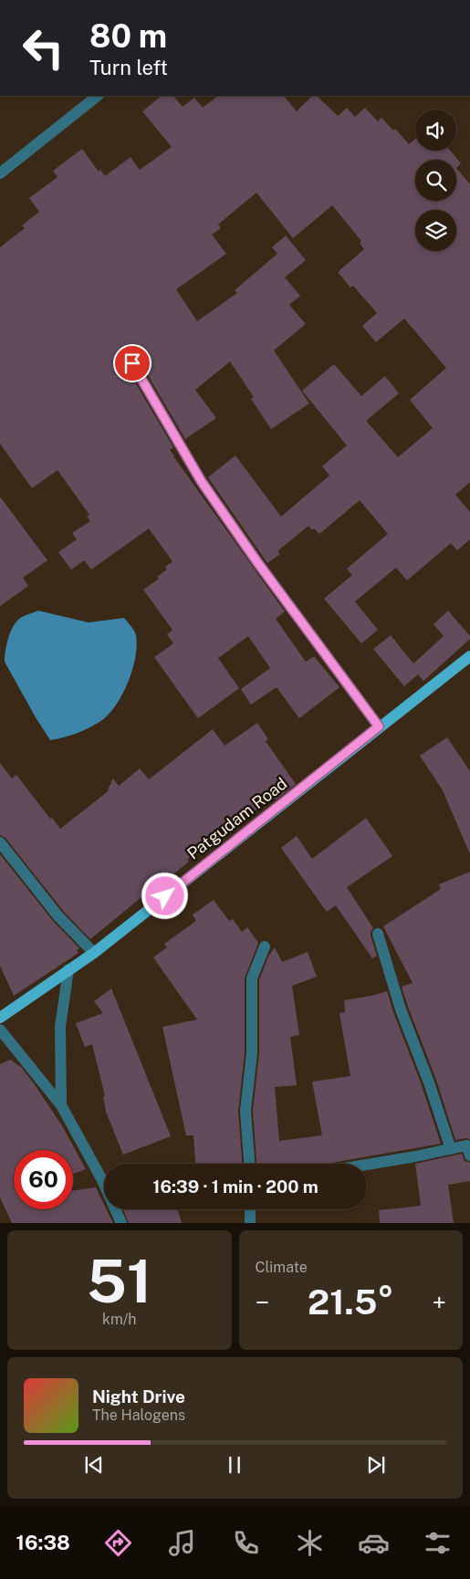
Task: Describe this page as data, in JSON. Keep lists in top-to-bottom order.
{
  "streets": {
    "main road": ["Patgudam Road"]
  },
  "page": {
    "turn": ["80 m", "Turn left"],
    "limit": "60",
    "trip": "16:39 · 1 min · 200 m",
    "tile": [
      ["51", "km/h"],
      "Climate"
    ],
    "heat": ["−", "21.5°", "+"],
    "song": ["Night Drive", "The Halogens"],
    "tabs": "16:38"
  }
}
